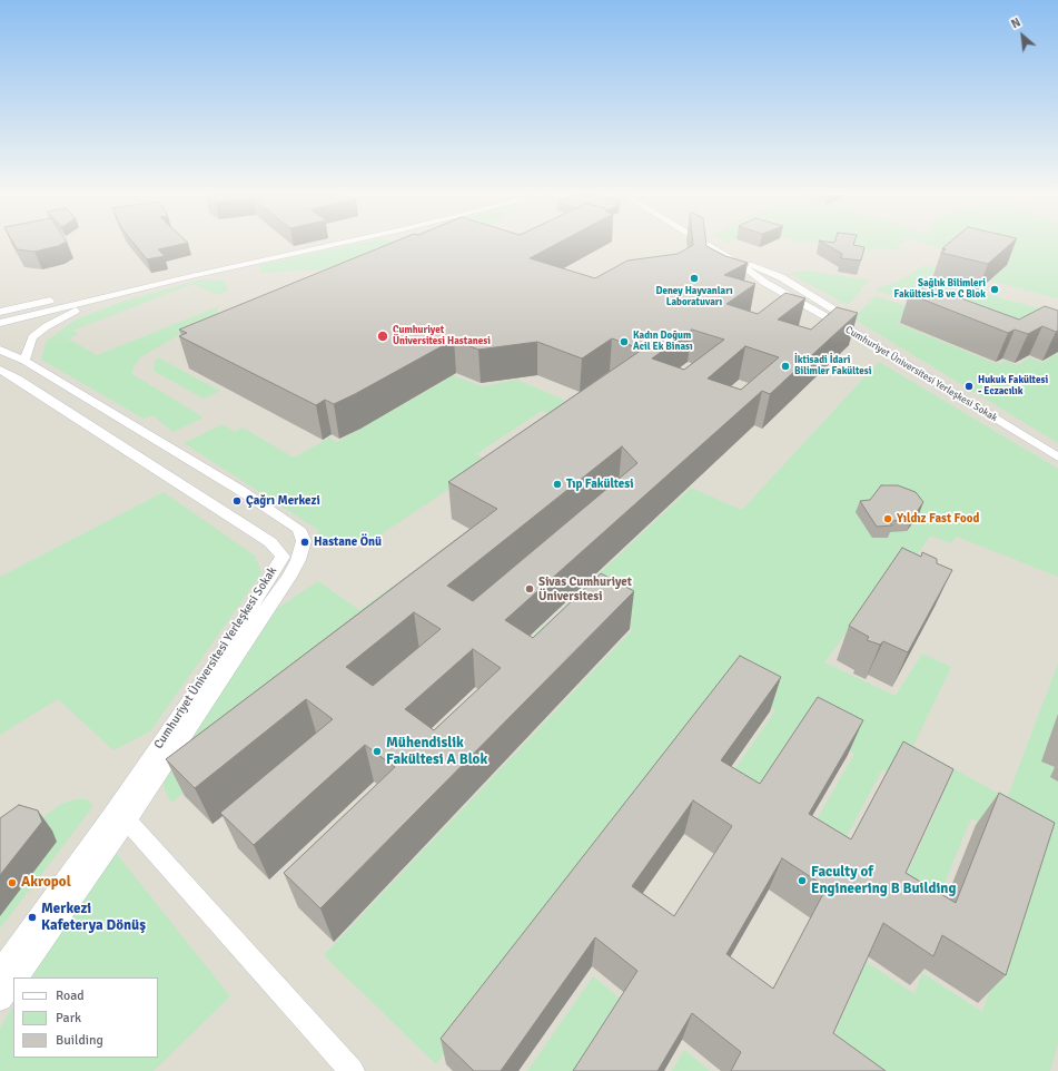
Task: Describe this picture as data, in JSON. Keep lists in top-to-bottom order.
{
  "streets": {
    "street": ["Cumhuriyet Üniversitesi Yerleşkesi Sokak"]
  },
  "places": [
    "Deney Hayvanları Laboratuvarı",
    "Sağlık Bilimleri Fakültesi-B ve C Blok",
    "Cumhuriyet Üniversitesi Hastanesi",
    "Kadın Doğum Acil Ek Binası",
    "İktisadi İdari Bilimler Fakültesi",
    "Hukuk Fakültesi - Eczacılık",
    "Tıp Fakültesi",
    "Çağrı Merkezi",
    "Yıldız Fast Food",
    "Hastane Önü",
    "Sivas Cumhuriyet Üniversitesi",
    "Mühendislik Fakültesi A Blok",
    "Faculty of Engineering B Building",
    "Akropol",
    "Merkezi Kafeterya Dönüş"
  ],
  "legend": ["Road", "Park", "Building"],
  "north": "top left"
}
